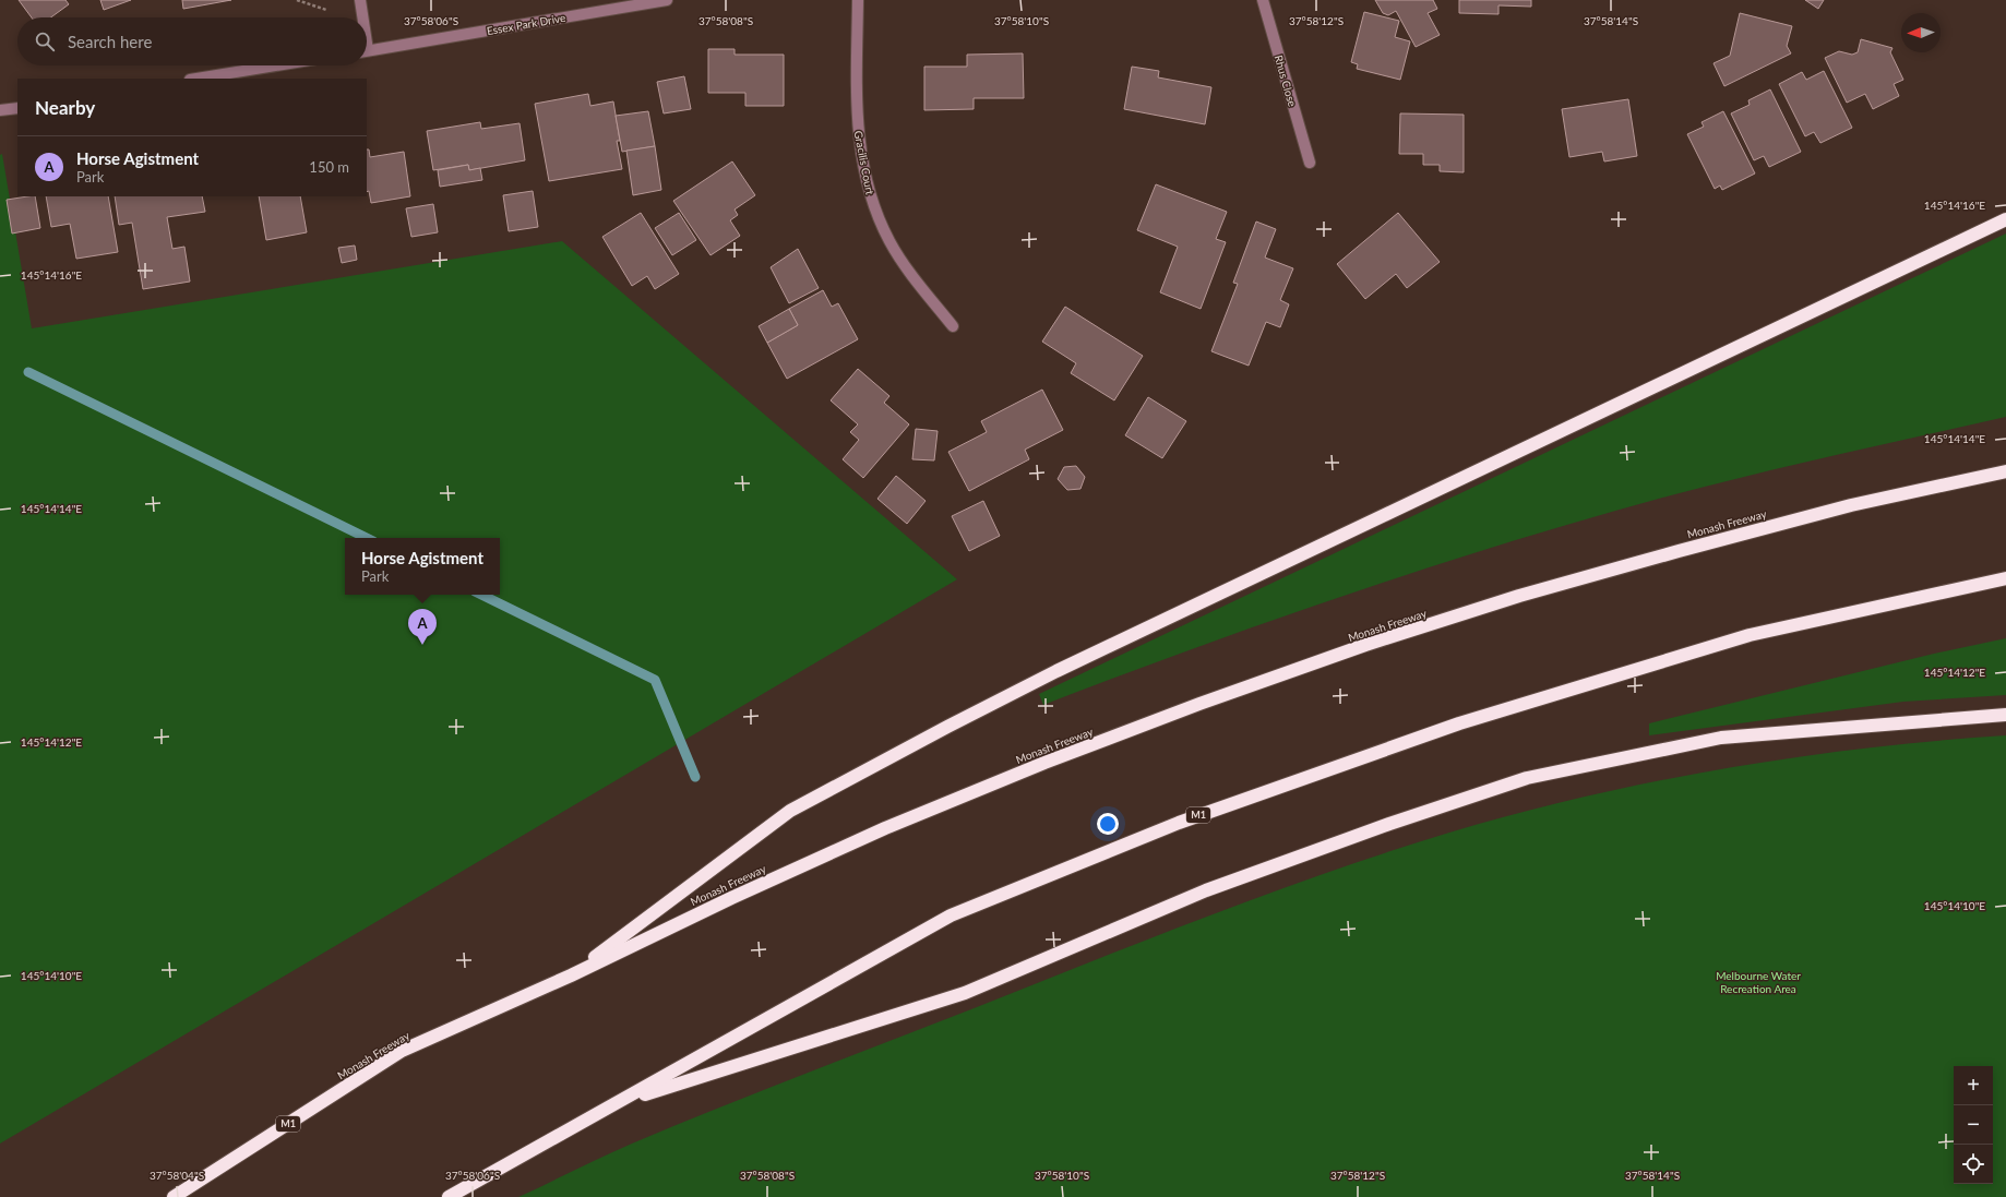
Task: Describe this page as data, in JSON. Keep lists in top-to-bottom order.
{
  "streets": {
    "highway": ["Monash Freeway", "M1"],
    "street": ["Essex Park Drive", "Rhus Close", "Gracilis Court"]
  },
  "parks": ["Melbourne Water Recreation Area"],
  "north": "left",
  "page": {
    "search": "Search here",
    "heading": "Nearby",
    "list": [
      {
        "mark": "A",
        "name": "Horse Agistment",
        "note": "Park",
        "value": "150 m"
      }
    ],
    "popup": ["Horse Agistment", "Park"],
    "pins": "A",
    "map_buttons": ["+", "−"]
  },
  "coordinates": [
    "37°58'06\"S",
    "37°58'08\"S",
    "37°58'10\"S",
    "37°58'12\"S",
    "37°58'14\"S",
    "145°14'16\"E",
    "145°14'14\"E",
    "145°14'12\"E",
    "145°14'10\"E",
    "37°58'04\"S"
  ]
}
